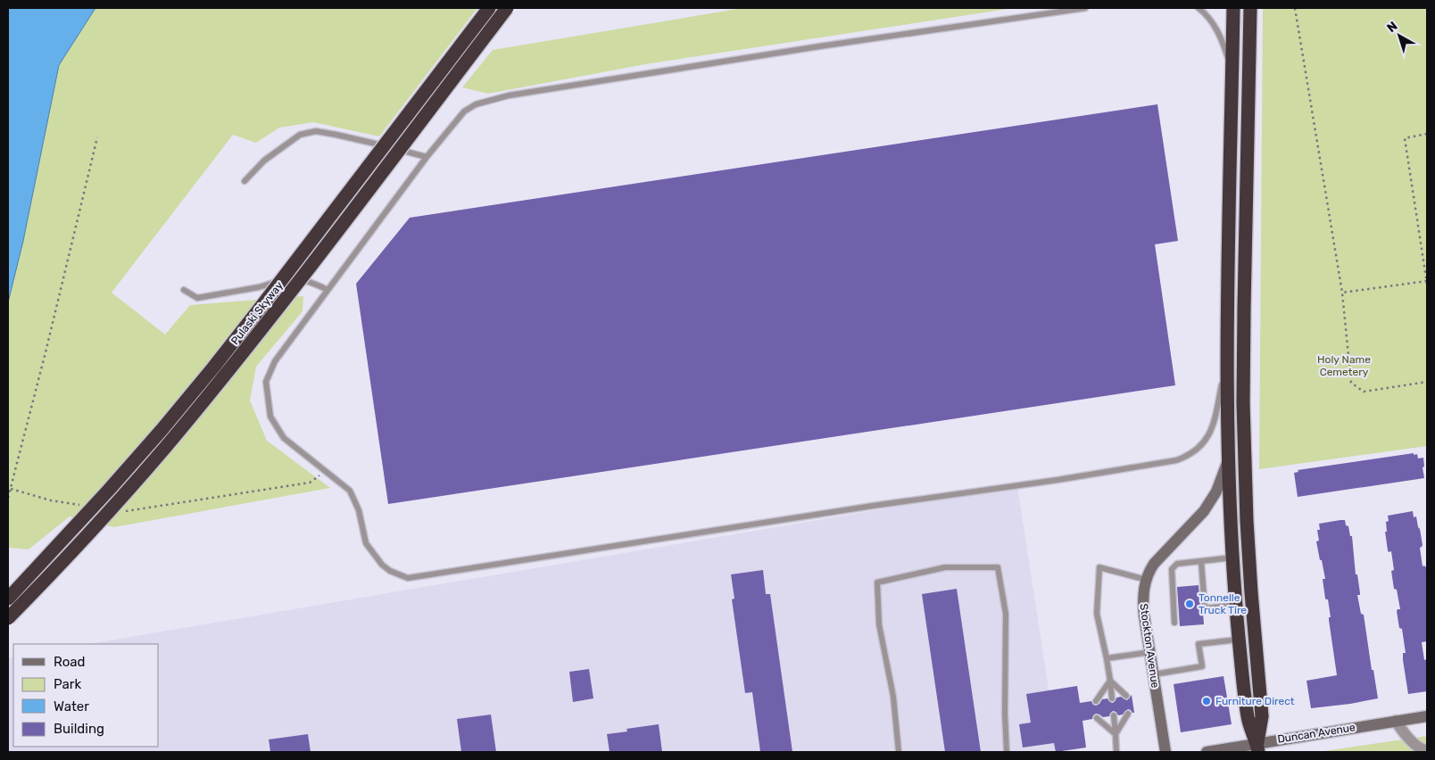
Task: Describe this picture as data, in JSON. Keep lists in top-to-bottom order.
{
  "streets": {
    "highway": ["Pulaski Skyway"],
    "main road": ["Stockton Avenue", "Duncan Avenue"]
  },
  "parks": ["Holy Name Cemetery"],
  "places": ["Tonnelle Truck Tire", "Furniture Direct"],
  "legend": [
    "Road",
    "Park",
    "Water",
    "Building"
  ],
  "north": "top left"
}
